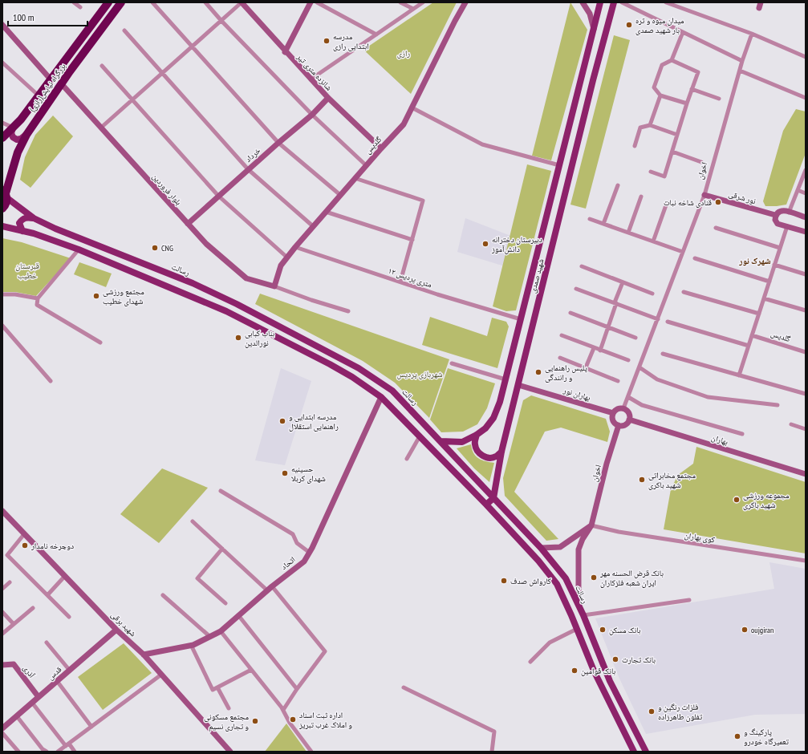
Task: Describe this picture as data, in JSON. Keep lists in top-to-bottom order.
{
  "streets": {
    "highway": ["بزرگراه نیایش(رازی)"],
    "main road": ["رسالت", "شهید صمدی"],
    "street": [
      "شانزده متری تیر",
      "گلدیس",
      "خرداد",
      "اخوان",
      "بلوار فروردین",
      "نور شرقی",
      "۱۲ متری پردیس",
      "بهاران نور",
      "بهاران",
      "کوی بهاران",
      "اتحاد",
      "شهید برقی",
      "آذری",
      "قدس"
    ]
  },
  "crossings": [
    ["شانزده متری تیر", "گلدیس"],
    ["شانزده متری تیر", "خرداد"],
    ["بزرگراه نیایش(رازی)", "بلوار فروردین"],
    ["بزرگراه نیایش(رازی)", "رسالت"],
    ["گلدیس", "بلوار فروردین"],
    ["گلدیس", "۱۲ متری پردیس"],
    ["خرداد", "بلوار فروردین"],
    ["اخوان", "نور شرقی"],
    ["اخوان", "رسالت"],
    ["اخوان", "بهاران نور"],
    ["اخوان", "بهاران"],
    ["اخوان", "کوی بهاران"],
    ["رسالت", "شهید صمدی"],
    ["شهید صمدی", "۱۲ متری پردیس"],
    ["شهید صمدی", "بهاران نور"],
    ["بهاران نور", "بهاران"],
    ["اتحاد", "شهید برقی"],
    ["شهید برقی", "قدس"],
    ["آذری", "قدس"]
  ],
  "districts": ["شهرک نور"],
  "parks": ["رازی", "قبرستان خطیب", "شهربازی پردیس"],
  "places": [
    "میدان میوه و تره بار شهید صمدی",
    "مدرسه ابتدایی رازی",
    "قنادی شاخه نبات",
    "دبیرستان دخترانه دانش‌آموز",
    "CNG",
    "مجتمع ورزشی شهدای خطیب",
    "بناب کبابی نورالدین",
    "پلیس راهنمایی و رانندگی",
    "مدرسه ابتدایی و راهنمایی استقلال",
    "حسینیه شهدای کربلا",
    "مجتمع مخابراتی شهید باکری",
    "مجموعه ورزشی شهید باکری",
    "دوچرخه نامدار",
    "بانک قرض الحسنه مهر ایران شعبه فلزکاران",
    "کارواش صدف",
    "بانک مسکن",
    "oujgiran",
    "بانک تجارت",
    "بانک قوامین",
    "فلزات رنگین و تفلون طاهرزاده",
    "اداره ثبت اسناد و املاک غرب تبریز",
    "مجتمع مسکونى و تجارى نسیم",
    "پارکینگ و تعمیرگاه خودرو"
  ],
  "scale_bar": "100 m"
}
